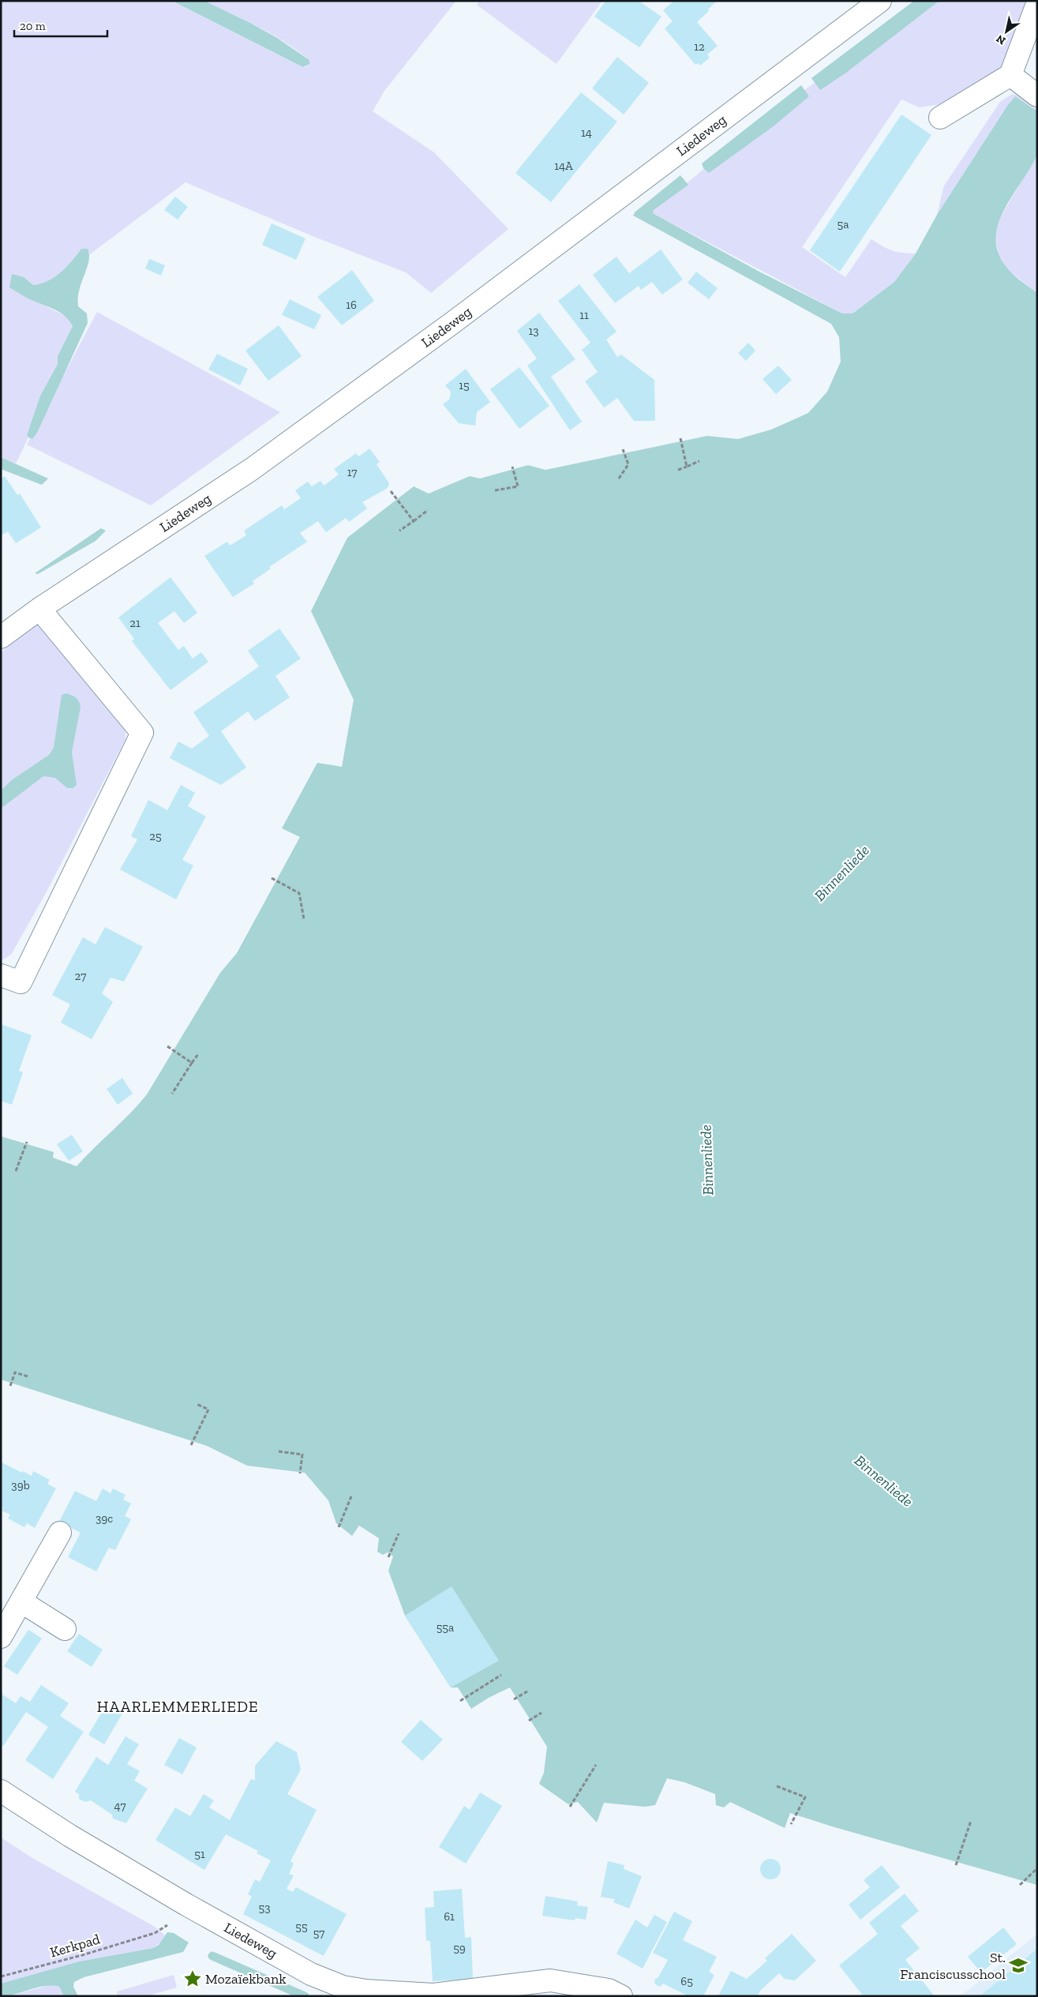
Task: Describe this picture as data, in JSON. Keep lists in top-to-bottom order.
{
  "streets": {
    "street": ["Liedeweg"],
    "path": ["Kerkpad"]
  },
  "districts": ["HAARLEMMERLIEDE"],
  "water": ["Binnenliede"],
  "places": {
    "school or university": ["St. Franciscusschool"],
    "place": ["Mozaïekbank"]
  },
  "house_numbers": [
    "12",
    "14",
    "14A",
    "5a",
    "16",
    "11",
    "13",
    "15",
    "17",
    "21",
    "25",
    "27",
    "39b",
    "39c",
    "55a",
    "47",
    "51",
    "53",
    "61",
    "55",
    "57",
    "59",
    "65"
  ],
  "scale_bar": "20 m",
  "north": "bottom left"
}
